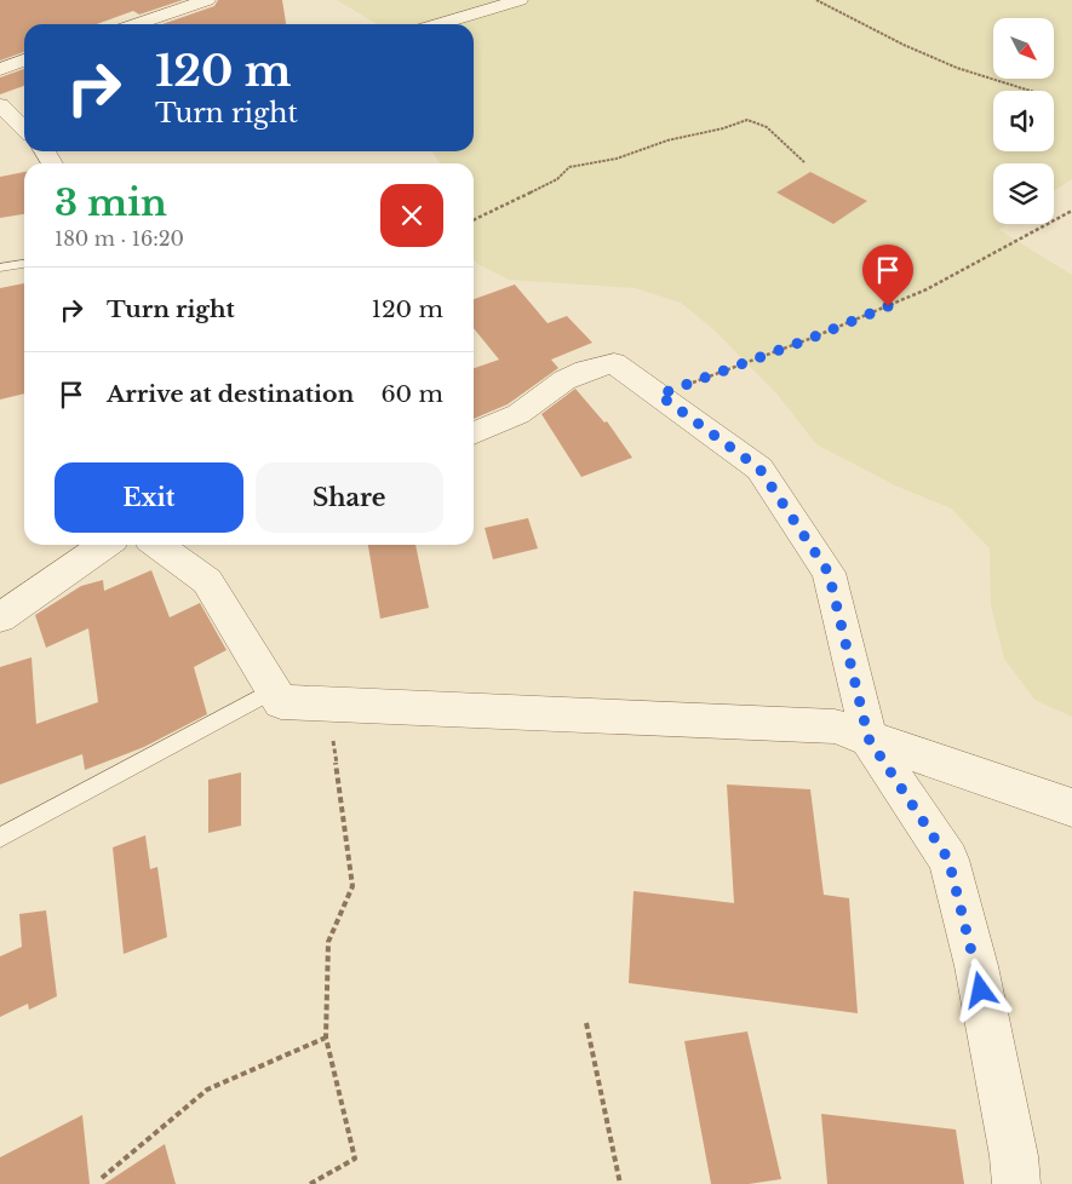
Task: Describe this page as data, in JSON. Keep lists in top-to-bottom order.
{
  "north": "bottom right",
  "page": {
    "turn": ["120 m", "Turn right"],
    "heading": ["3 min", "180 m · 16:20"],
    "list": [
      {
        "name": "Turn right",
        "value": "120 m"
      },
      {
        "name": "Arrive at destination",
        "value": "60 m"
      }
    ],
    "buttons": ["Exit", "Share"]
  }
}
